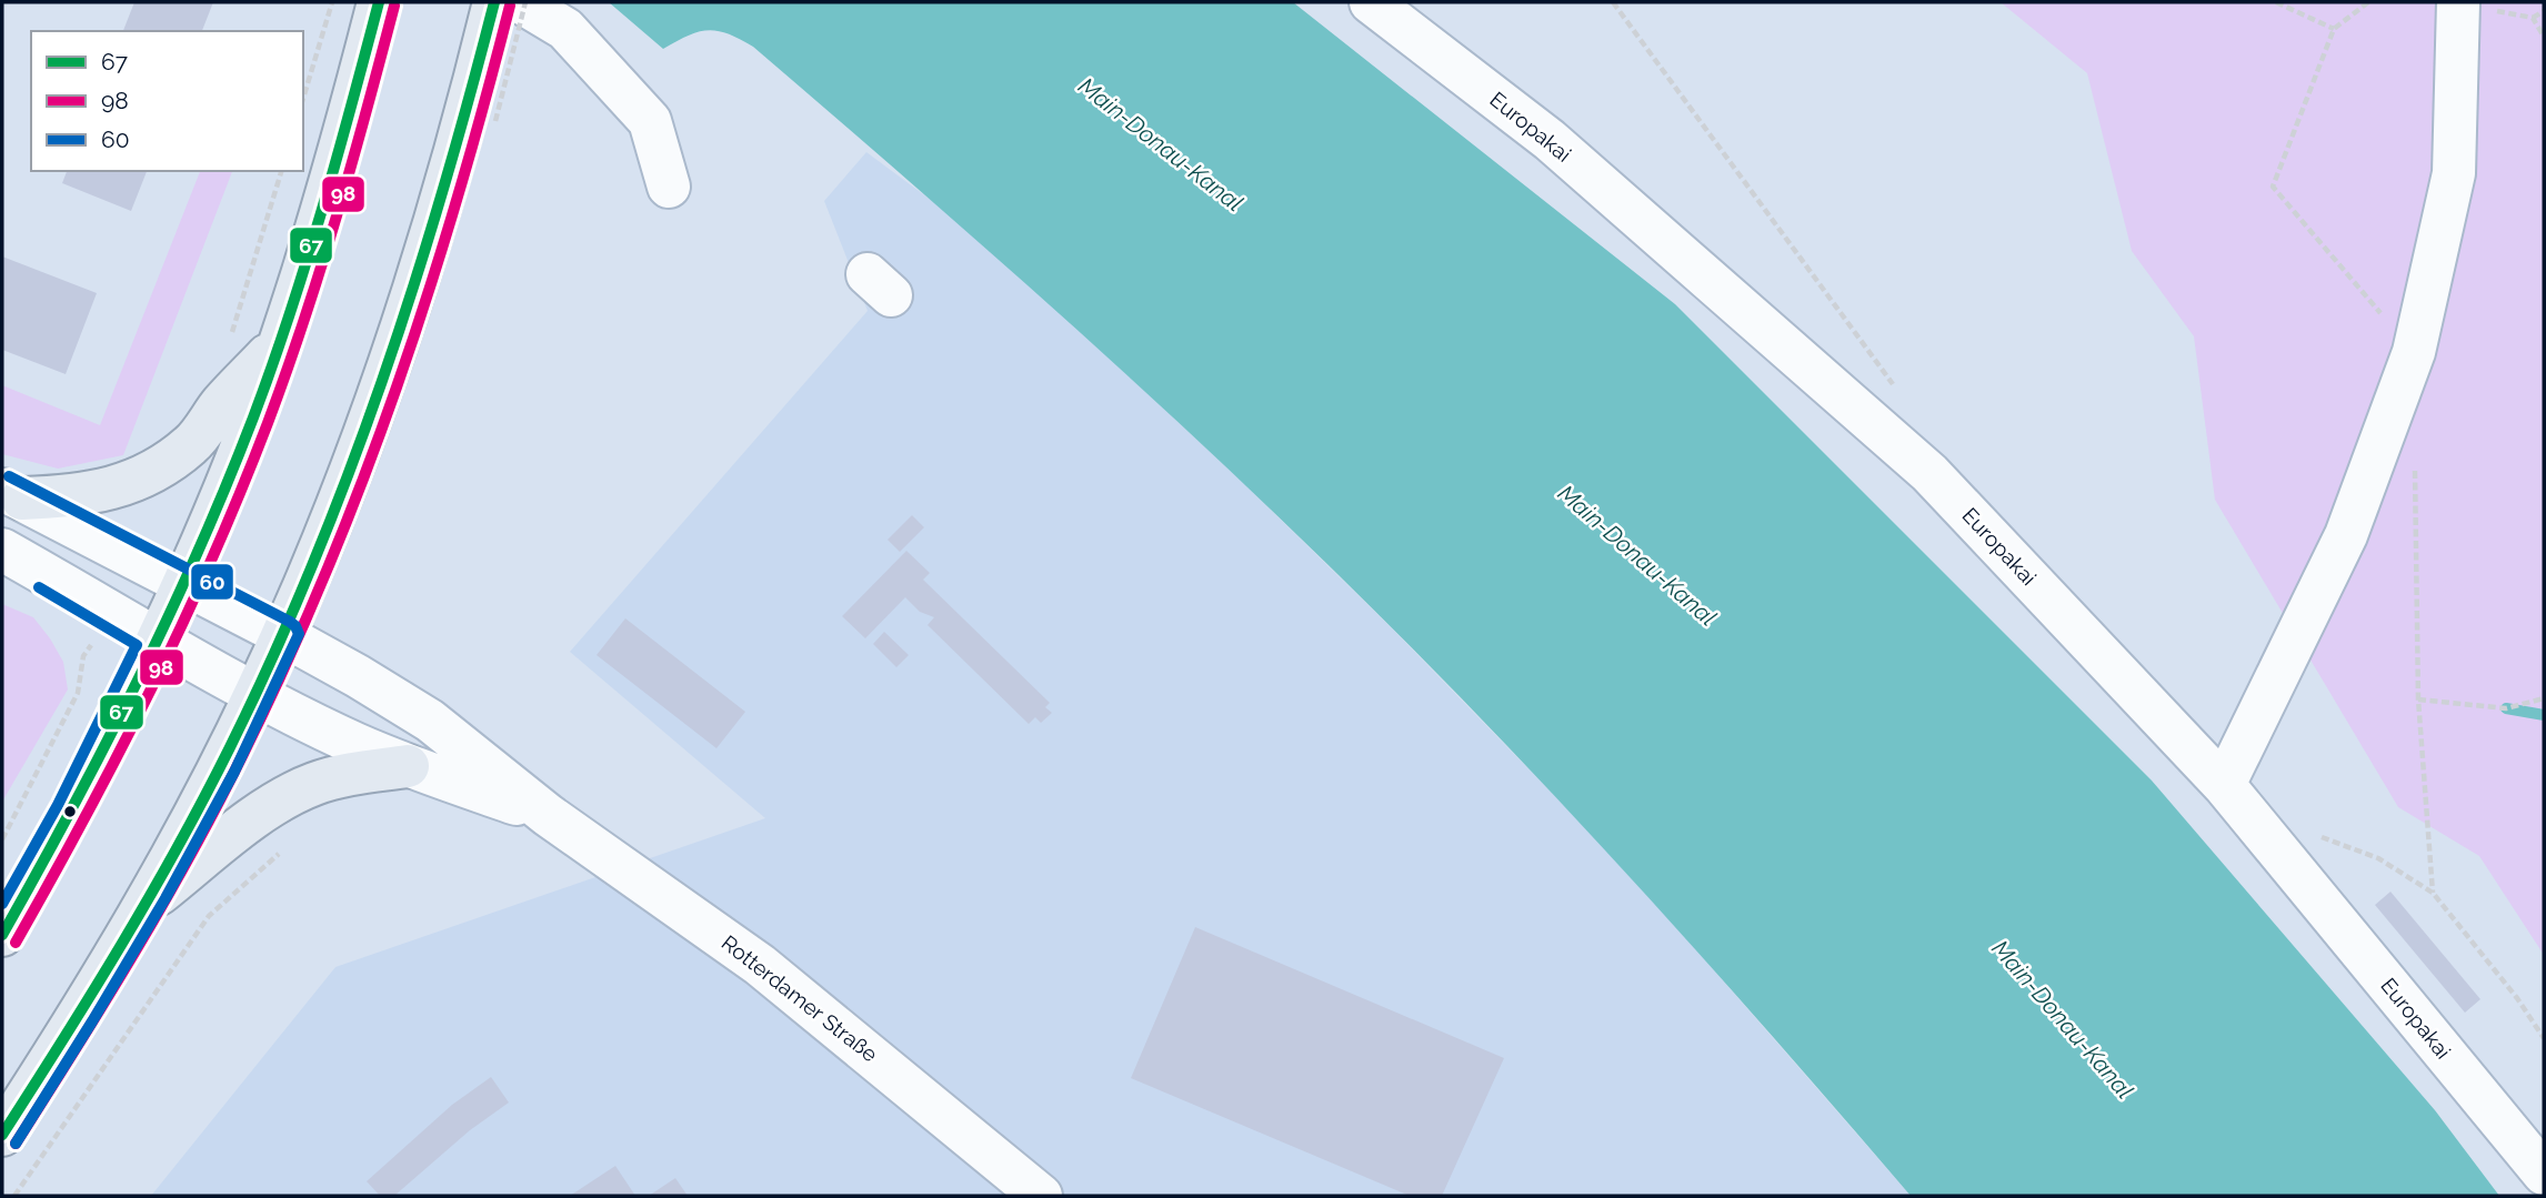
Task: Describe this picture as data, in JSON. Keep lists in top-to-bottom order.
{
  "streets": {
    "street": ["Europakai", "Rotterdamer Straße"]
  },
  "water": ["Main-Donau-Kanal"],
  "lines": ["transit line 67", "transit line 98", "transit line 60"],
  "legend": ["67", "98", "60"]
}
